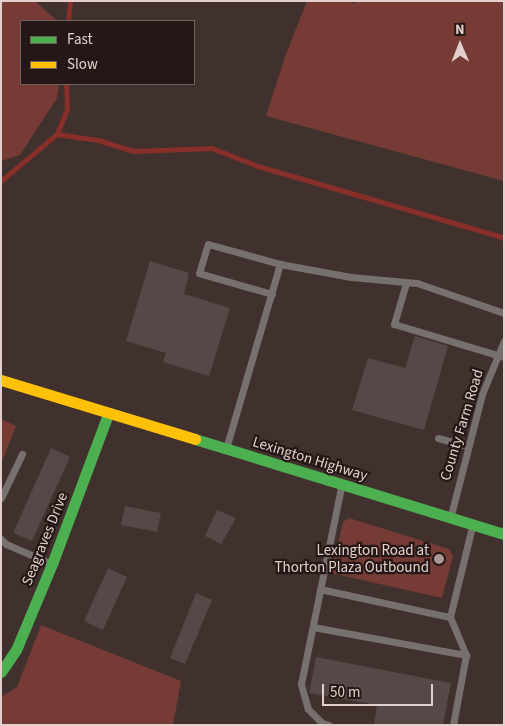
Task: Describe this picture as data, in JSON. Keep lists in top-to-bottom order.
{
  "streets": {
    "main road": ["Lexington Highway", "Seagraves Drive"],
    "lane": ["County Farm Road"]
  },
  "crossings": [
    ["County Farm Road", "Lexington Highway"],
    ["Lexington Highway", "Seagraves Drive"]
  ],
  "places": ["Lexington Road at Thorton Plaza Outbound"],
  "legend": ["Fast", "Slow"],
  "scale_bar": "50 m",
  "north": "top"
}
